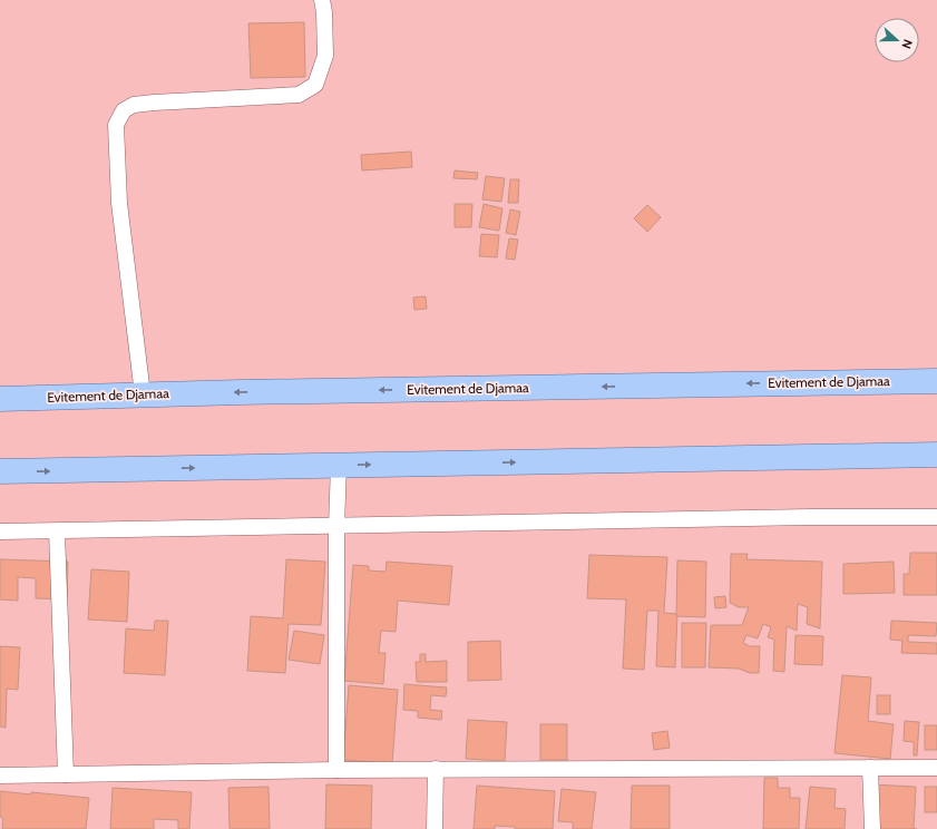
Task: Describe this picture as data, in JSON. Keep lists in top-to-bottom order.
{
  "streets": {
    "main road": ["Evitement de Djamaa"]
  },
  "north": "right"
}
